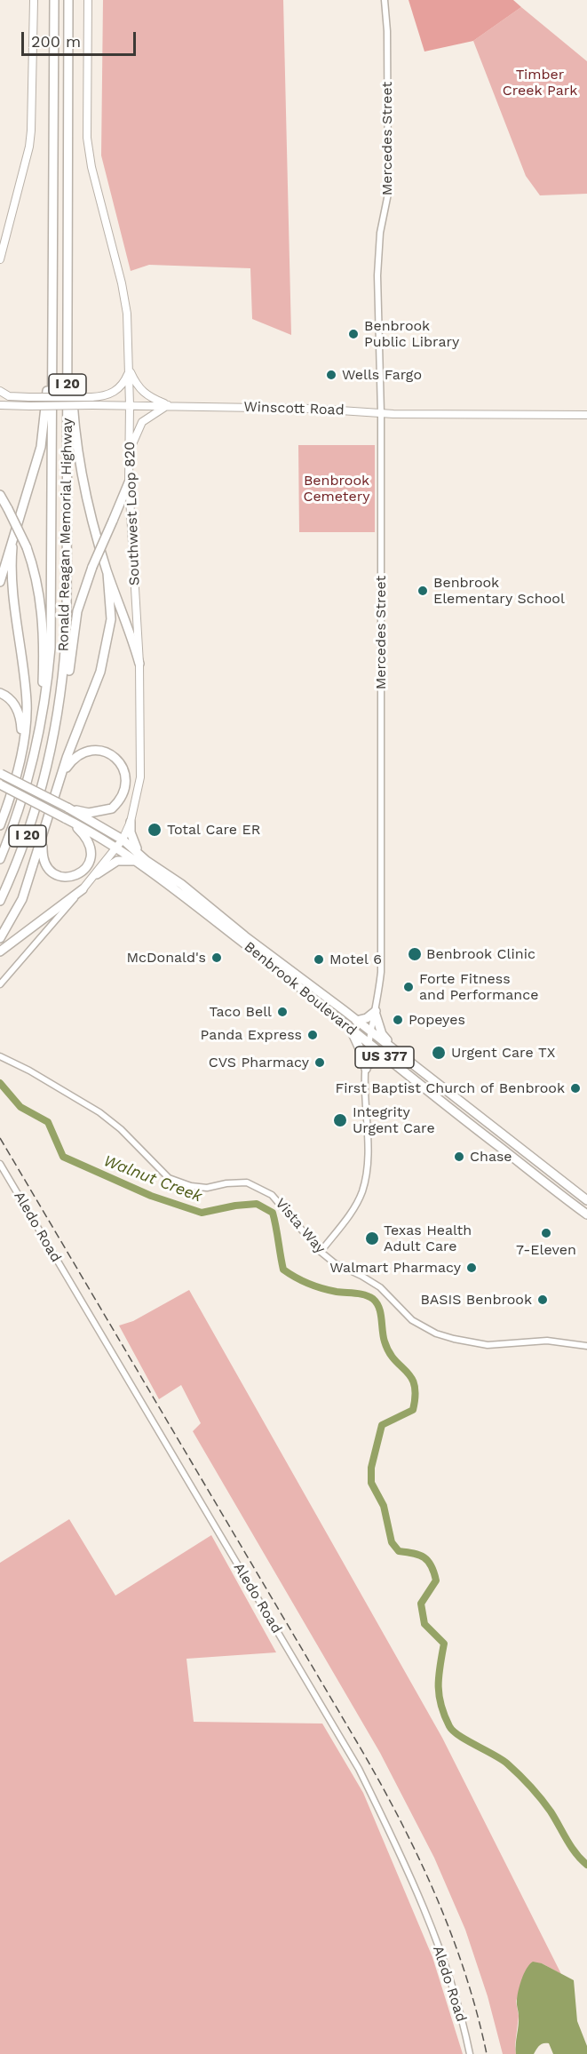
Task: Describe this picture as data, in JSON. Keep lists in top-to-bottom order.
{
  "streets": {
    "highway": [
      "I 20",
      "Ronald Reagan Memorial Highway",
      "Benbrook Boulevard",
      "US 377"
    ],
    "main road": ["Winscott Road", "Southwest Loop 820"],
    "street": ["Mercedes Street", "Vista Way", "Aledo Road"]
  },
  "crossings": [
    ["Mercedes Street", "Winscott Road"],
    ["Mercedes Street", "Benbrook Boulevard"],
    ["Mercedes Street", "Vista Way"],
    ["Winscott Road", "Southwest Loop 820"],
    ["Southwest Loop 820", "Benbrook Boulevard"]
  ],
  "water": ["Walnut Creek"],
  "parks": ["Timber Creek Park", "Benbrook Cemetery"],
  "places": [
    "Benbrook Public Library",
    "Wells Fargo",
    "Benbrook Elementary School",
    "Total Care ER",
    "Benbrook Clinic",
    "McDonald's",
    "Motel 6",
    "Forte Fitness and Performance",
    "Taco Bell",
    "Popeyes",
    "Panda Express",
    "Urgent Care TX",
    "CVS Pharmacy",
    "First Baptist Church of Benbrook",
    "Integrity Urgent Care",
    "Chase",
    "7-Eleven",
    "Texas Health Adult Care",
    "Walmart Pharmacy",
    "BASIS Benbrook"
  ],
  "scale_bar": "200 m"
}
